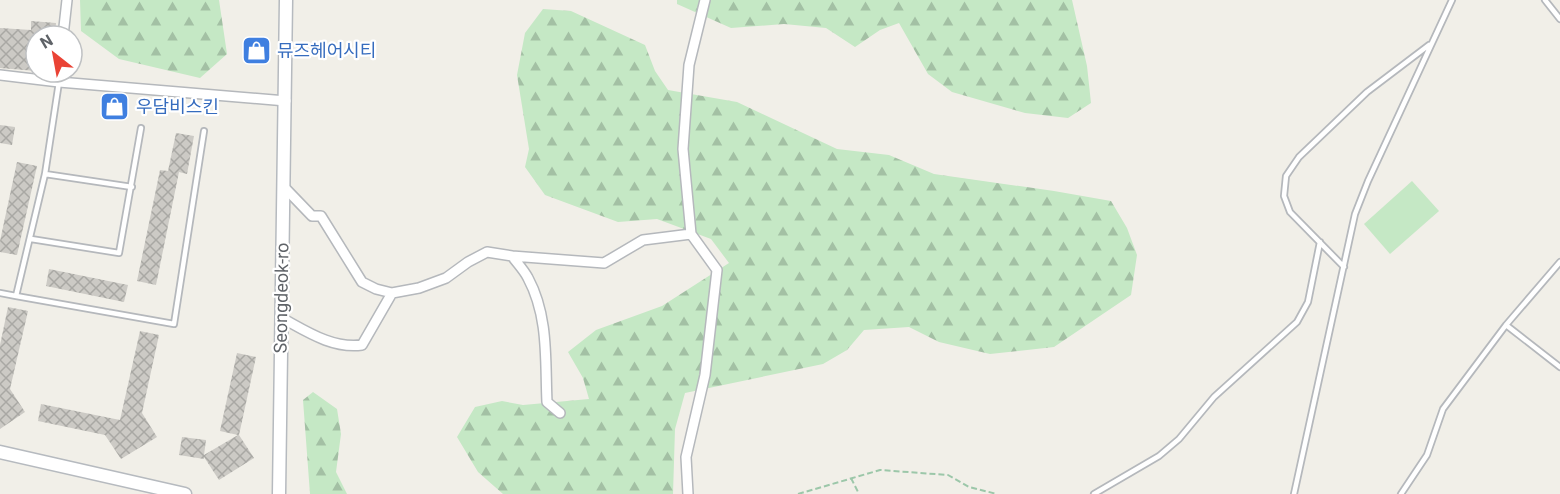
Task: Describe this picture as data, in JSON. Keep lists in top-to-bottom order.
{
  "streets": {
    "street": ["Seongdeok-ro"]
  },
  "places": {
    "shop": ["뮤즈헤어시티", "우담비스킨"]
  },
  "north": "top left"
}
